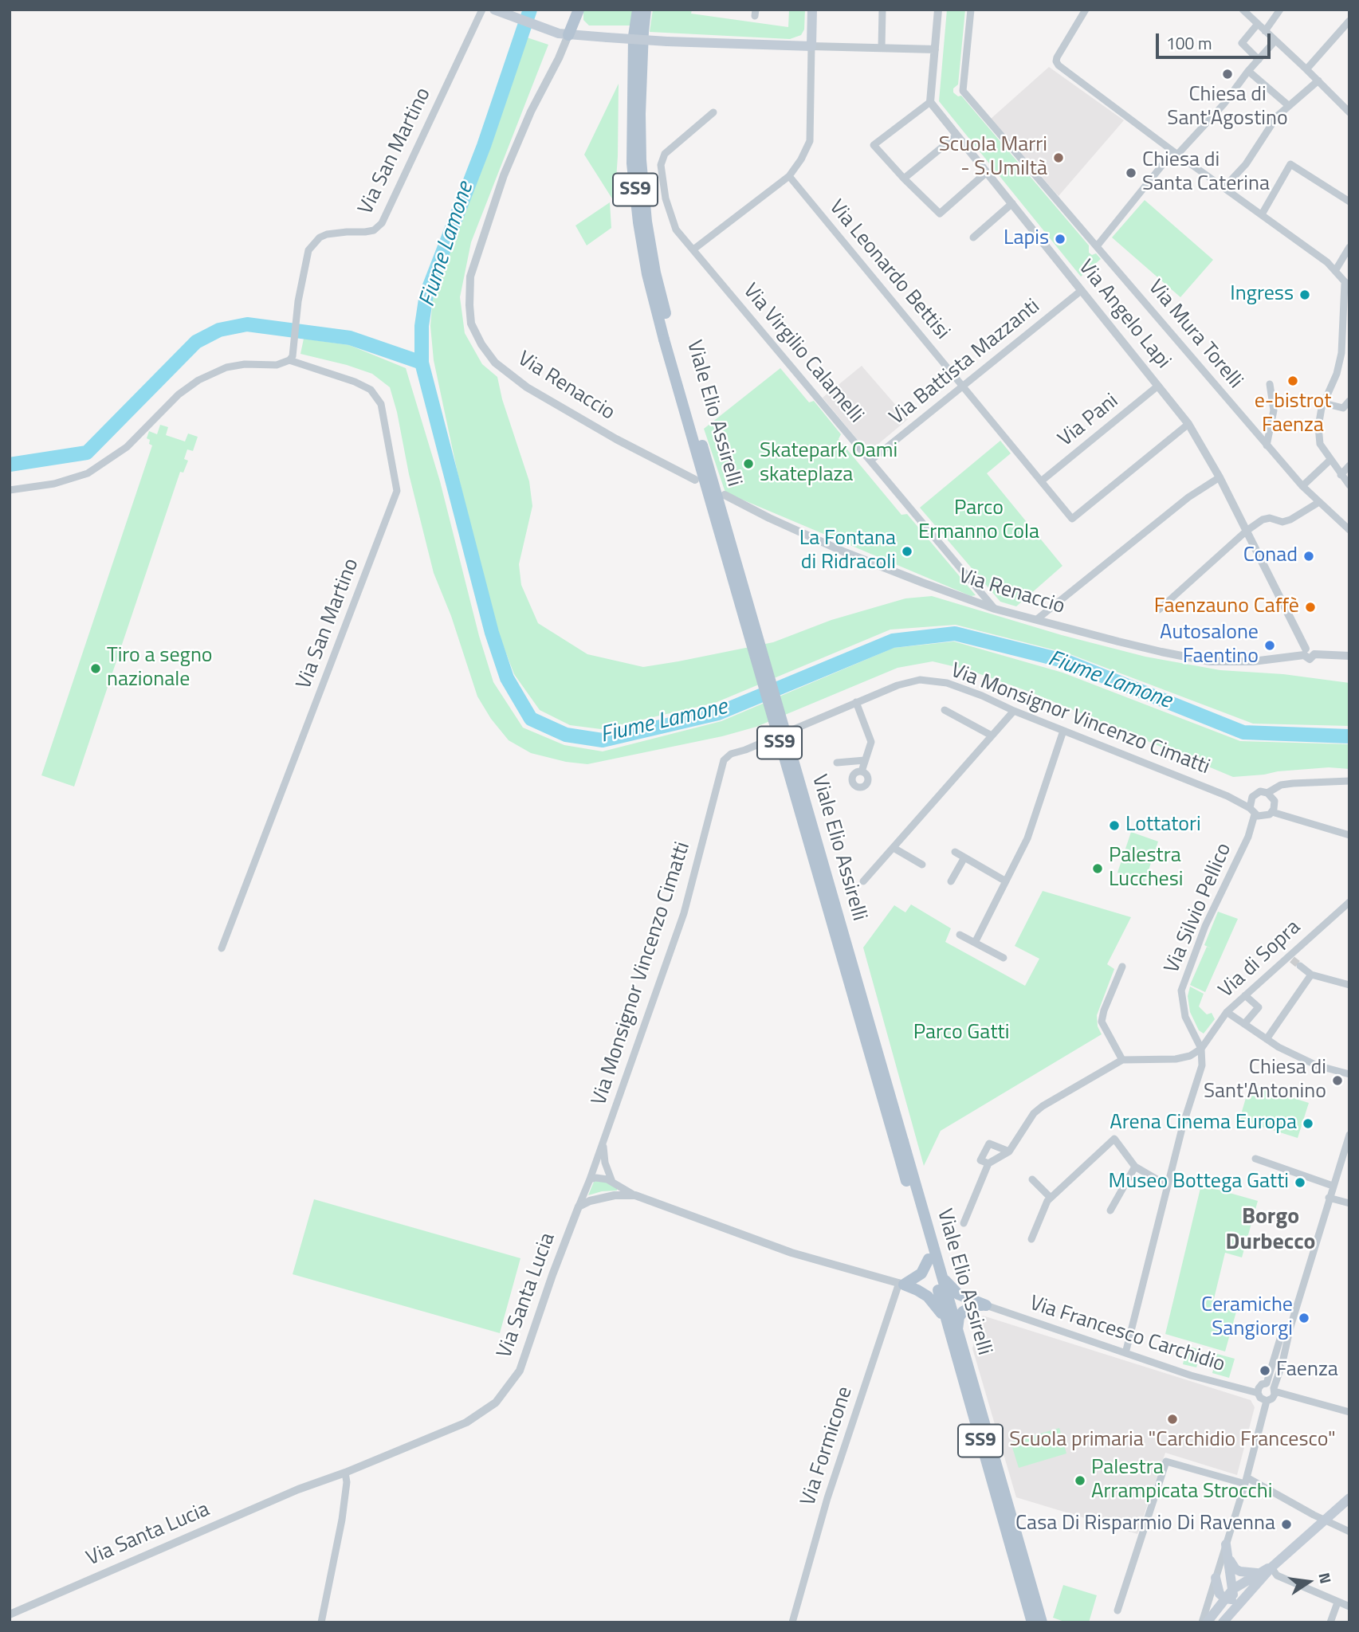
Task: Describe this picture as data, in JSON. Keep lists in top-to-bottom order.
{
  "streets": {
    "main road": ["SS9", "Viale Elio Assirelli"],
    "street": [
      "Via San Martino",
      "Via Leonardo Bettisi",
      "Via Angelo Lapi",
      "Via Mura Torelli",
      "Via Virgilio Calamelli",
      "Via Battista Mazzanti",
      "Via Renaccio",
      "Via Pani",
      "Via Monsignor Vincenzo Cimatti",
      "Via Silvio Pellico",
      "Via di Sopra",
      "Via Santa Lucia",
      "Via Francesco Carchidio",
      "Via Formicone"
    ]
  },
  "crossings": [
    ["Via Leonardo Bettisi", "Via Angelo Lapi"],
    ["Via Leonardo Bettisi", "Via Battista Mazzanti"],
    ["Via Leonardo Bettisi", "Via Pani"],
    ["Via Angelo Lapi", "Via Battista Mazzanti"],
    ["Via Angelo Lapi", "Via Renaccio"],
    ["Via Angelo Lapi", "Via Pani"],
    ["Via Virgilio Calamelli", "Via Battista Mazzanti"],
    ["Via Virgilio Calamelli", "Via Renaccio"],
    ["Via Monsignor Vincenzo Cimatti", "Via Silvio Pellico"],
    ["Via Monsignor Vincenzo Cimatti", "Via Santa Lucia"],
    ["Via Silvio Pellico", "Via di Sopra"]
  ],
  "districts": ["Borgo Durbecco"],
  "water": ["Fiume Lamone"],
  "parks": ["Parco Ermanno Cola", "Parco Gatti"],
  "places": [
    "Chiesa di Sant'Agostino",
    "Scuola Marri - S.Umiltà",
    "Chiesa di Santa Caterina",
    "Lapis",
    "Ingress",
    "e-bistrot Faenza",
    "Skatepark Oami skateplaza",
    "La Fontana di Ridracoli",
    "Conad",
    "Faenzauno Caffè",
    "Autosalone Faentino",
    "Tiro a segno nazionale",
    "Lottatori",
    "Palestra Lucchesi",
    "Chiesa di Sant'Antonino",
    "Arena Cinema Europa",
    "Museo Bottega Gatti",
    "Ceramiche Sangiorgi",
    "Faenza",
    "Scuola primaria \"Carchidio Francesco\"",
    "Palestra Arrampicata Strocchi",
    "Casa Di Risparmio Di Ravenna"
  ],
  "scale_bar": "100 m",
  "north": "right"
}
